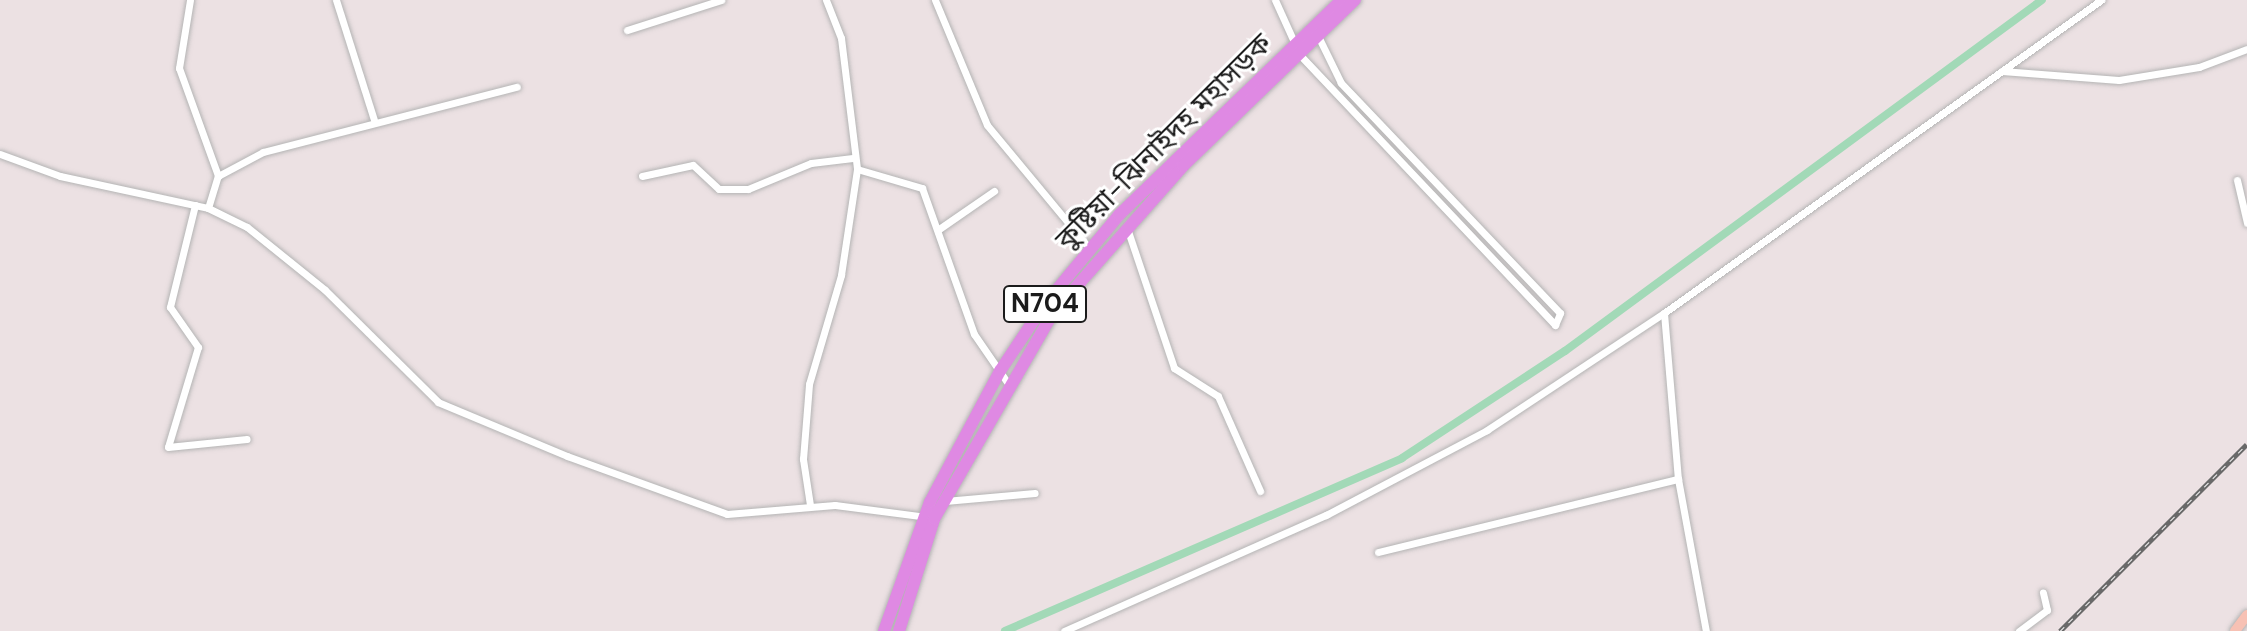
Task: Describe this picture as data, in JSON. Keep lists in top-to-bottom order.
{
  "streets": {
    "highway": ["কুষ্টিয়া-ঝিনাইদহ মহাসড়ক", "N704"]
  },
  "crossings": [
    ["কুষ্টিয়া-ঝিনাইদহ মহাসড়ক", "N704"]
  ]
}
